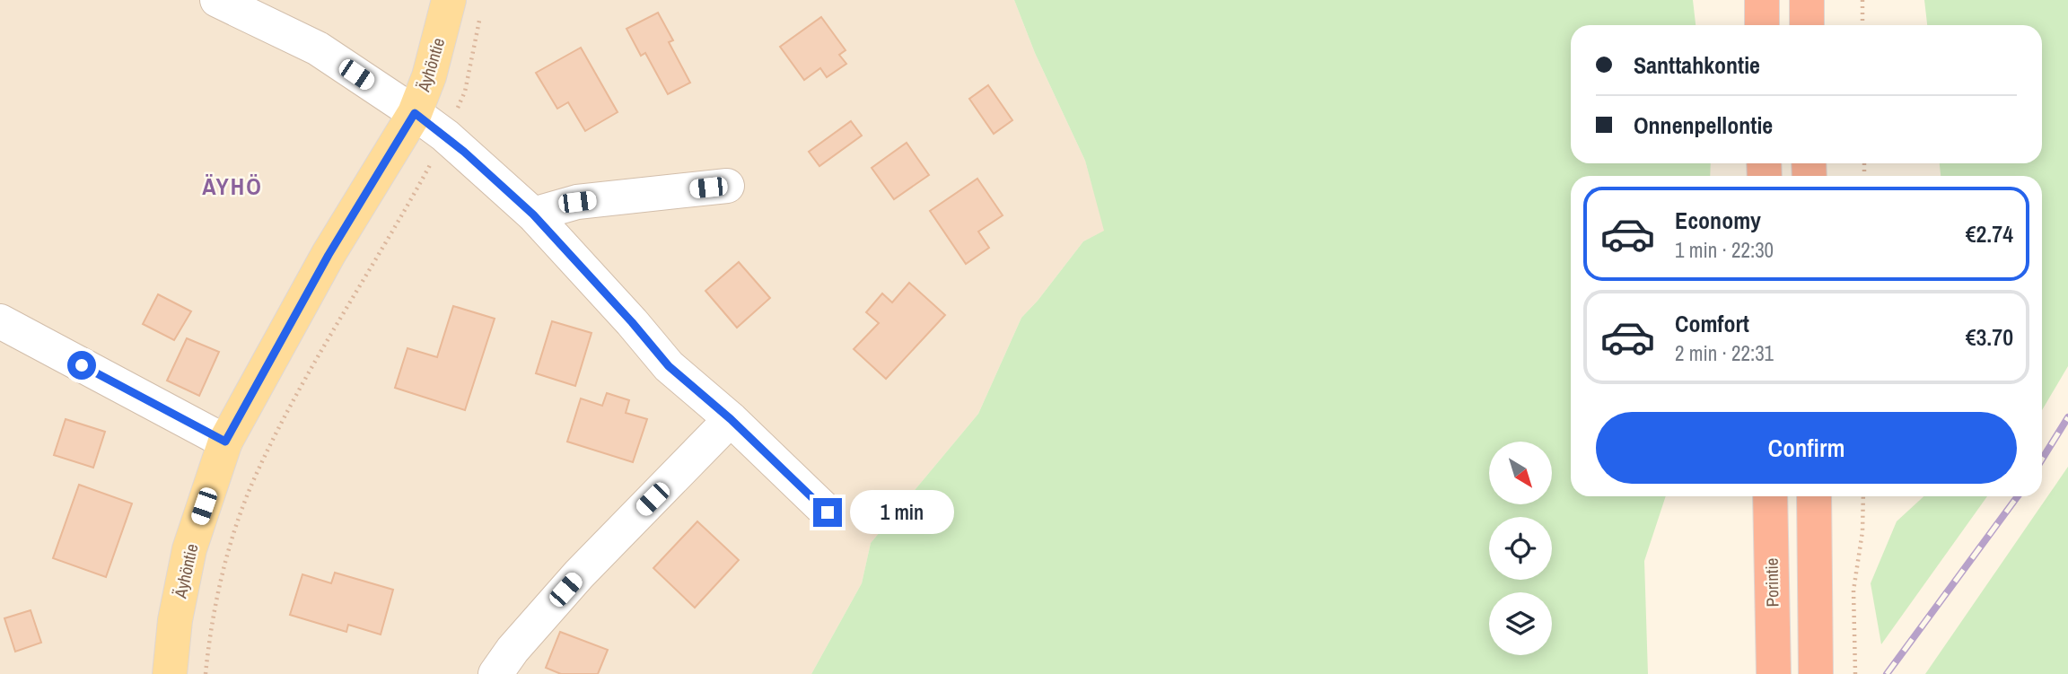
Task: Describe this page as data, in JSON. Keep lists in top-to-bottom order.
{
  "streets": {
    "highway": ["Porintie"],
    "main road": ["Äyhöntie"]
  },
  "districts": ["ÄYHÖ"],
  "north": "bottom right",
  "page": {
    "banner": ["Santtahkontie", "Onnenpellontie"],
    "list": [
      {
        "name": "Economy",
        "note": "1 min · 22:30",
        "value": "€2.74"
      },
      {
        "name": "Comfort",
        "note": "2 min · 22:31",
        "value": "€3.70"
      }
    ],
    "buttons": "Confirm",
    "bubble": "1 min"
  }
}
